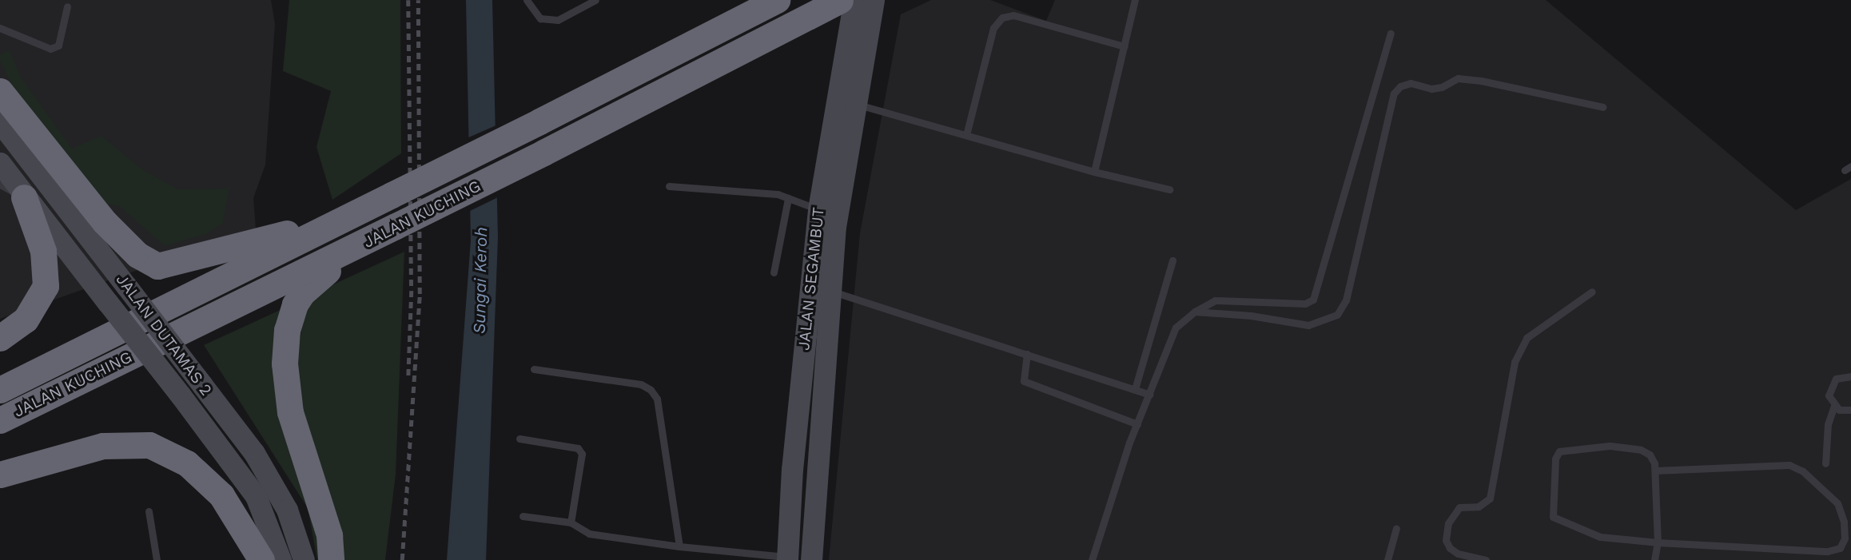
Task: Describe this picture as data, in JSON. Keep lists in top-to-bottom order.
{
  "streets": {
    "highway": ["JALAN KUCHING"],
    "main road": ["JALAN SEGAMBUT", "JALAN DUTAMAS 2"]
  },
  "crossings": [
    ["JALAN KUCHING", "JALAN SEGAMBUT"]
  ],
  "water": ["Sungai Keroh"]
}
